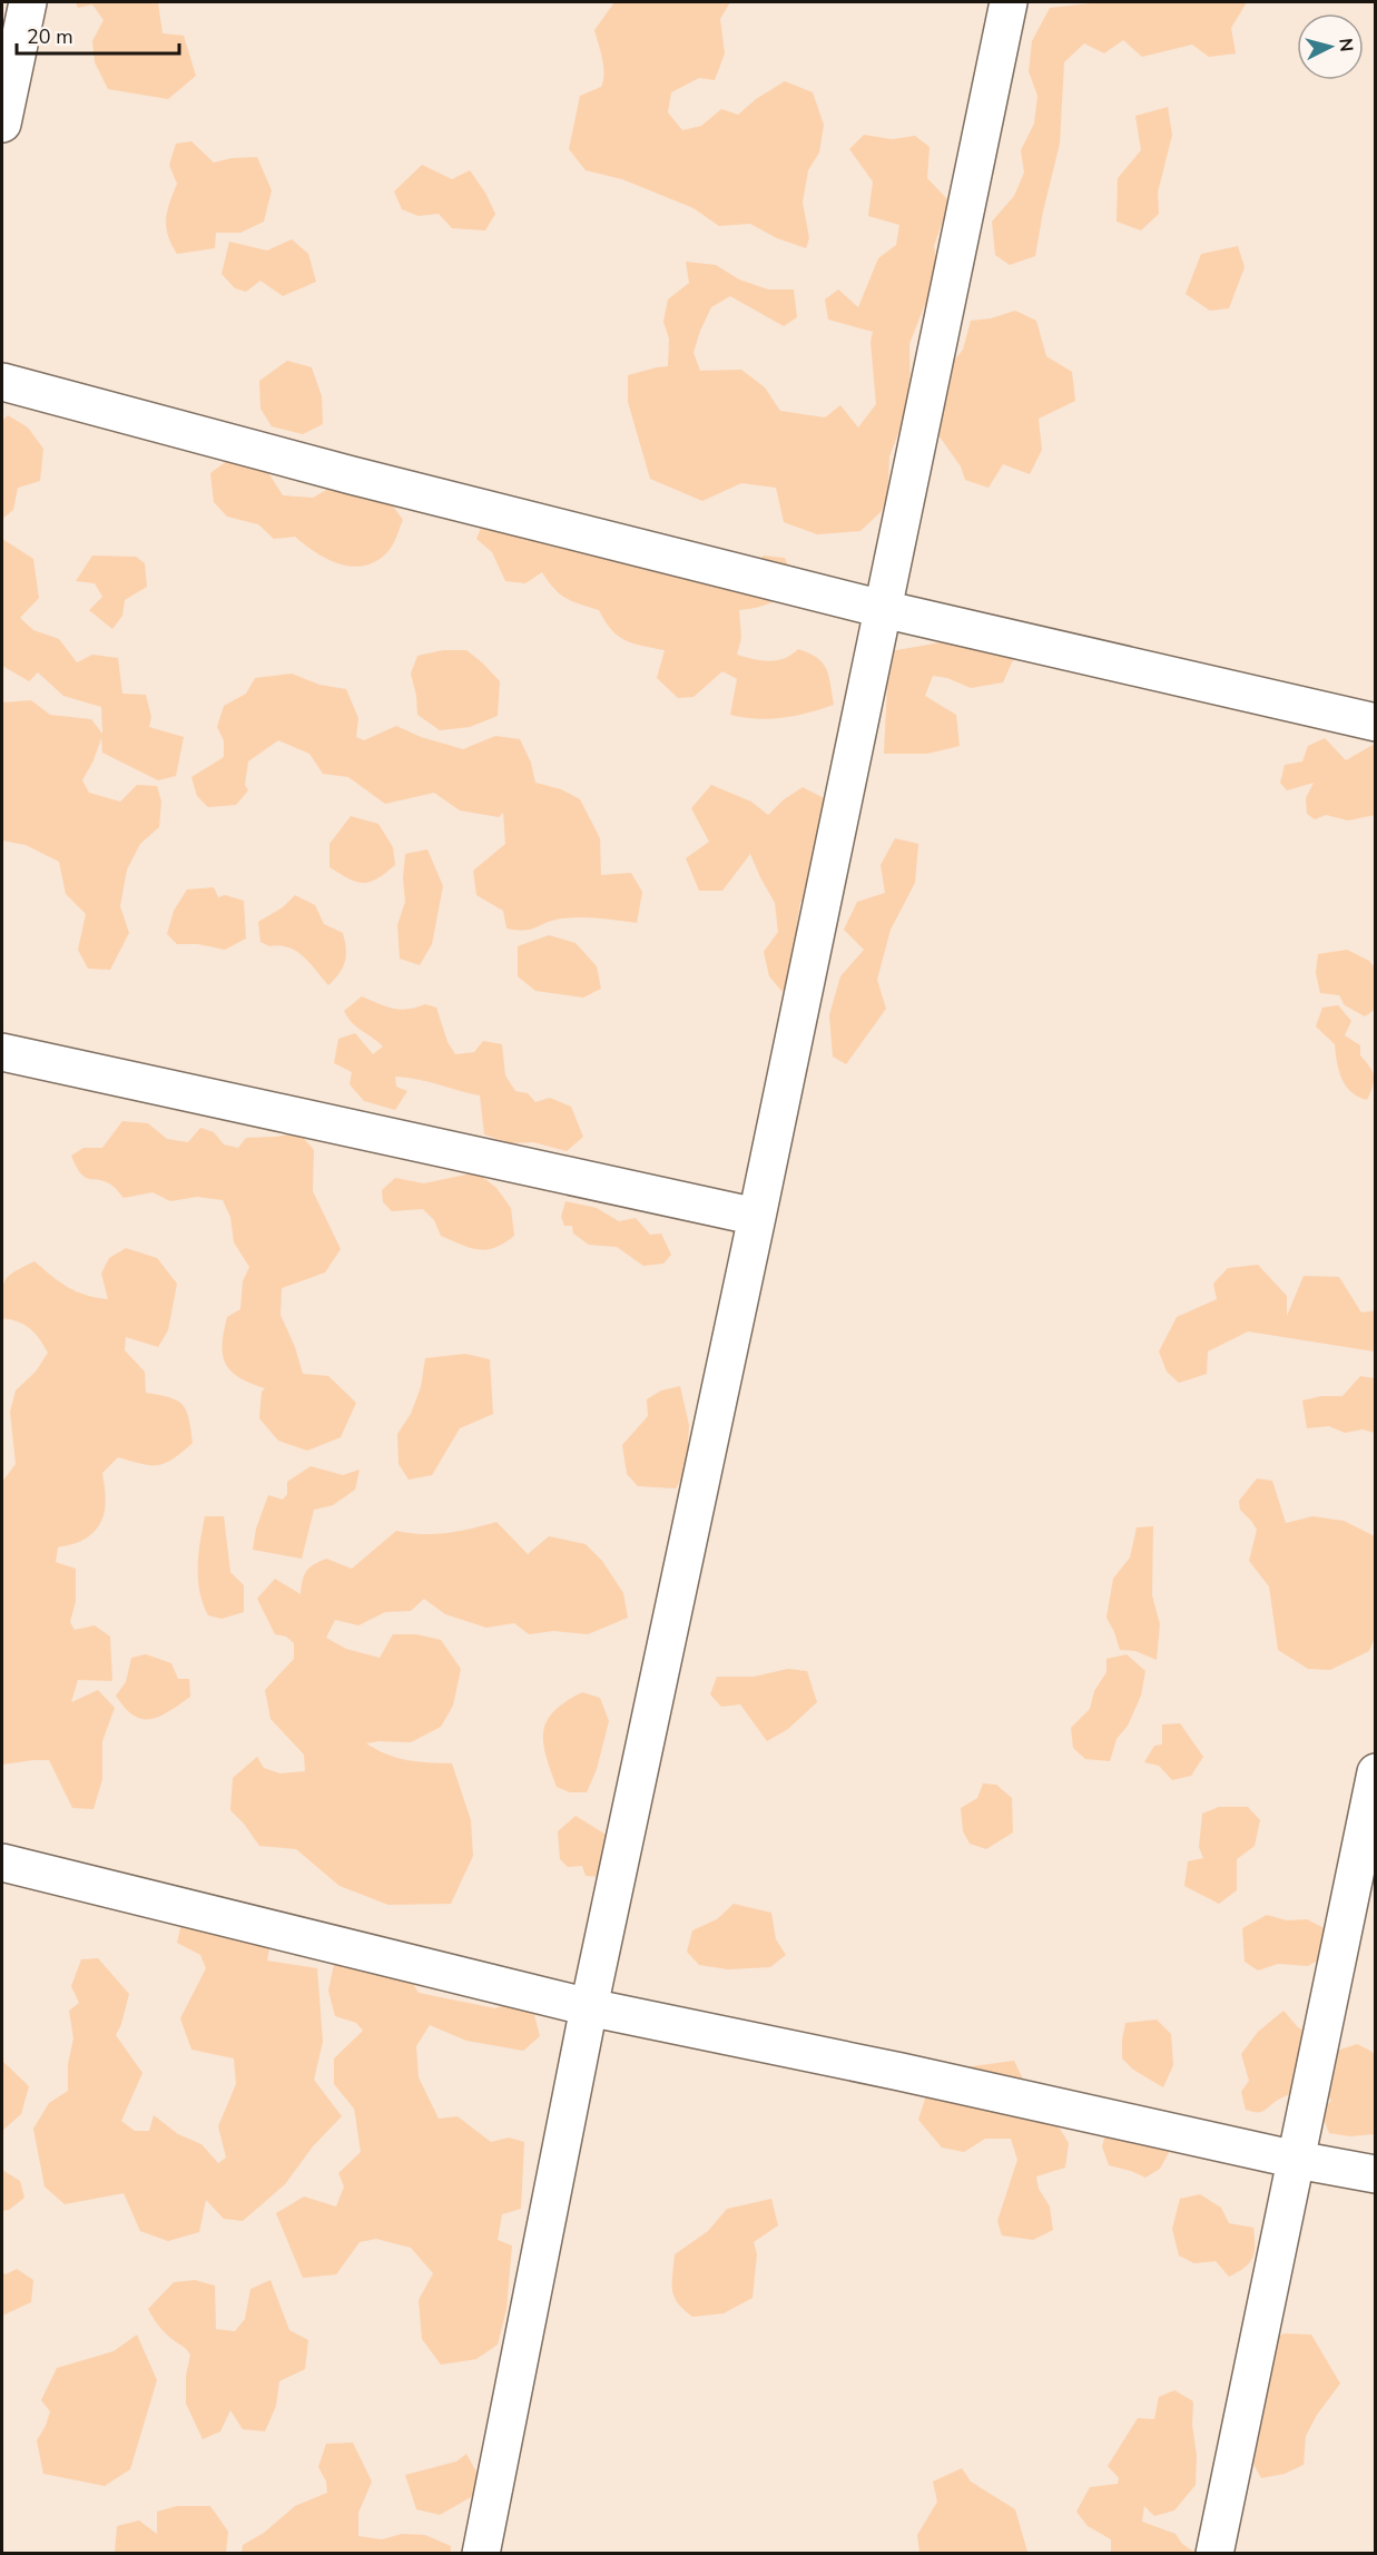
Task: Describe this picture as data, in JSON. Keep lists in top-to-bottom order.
{
  "scale_bar": "20 m",
  "north": "right"
}
